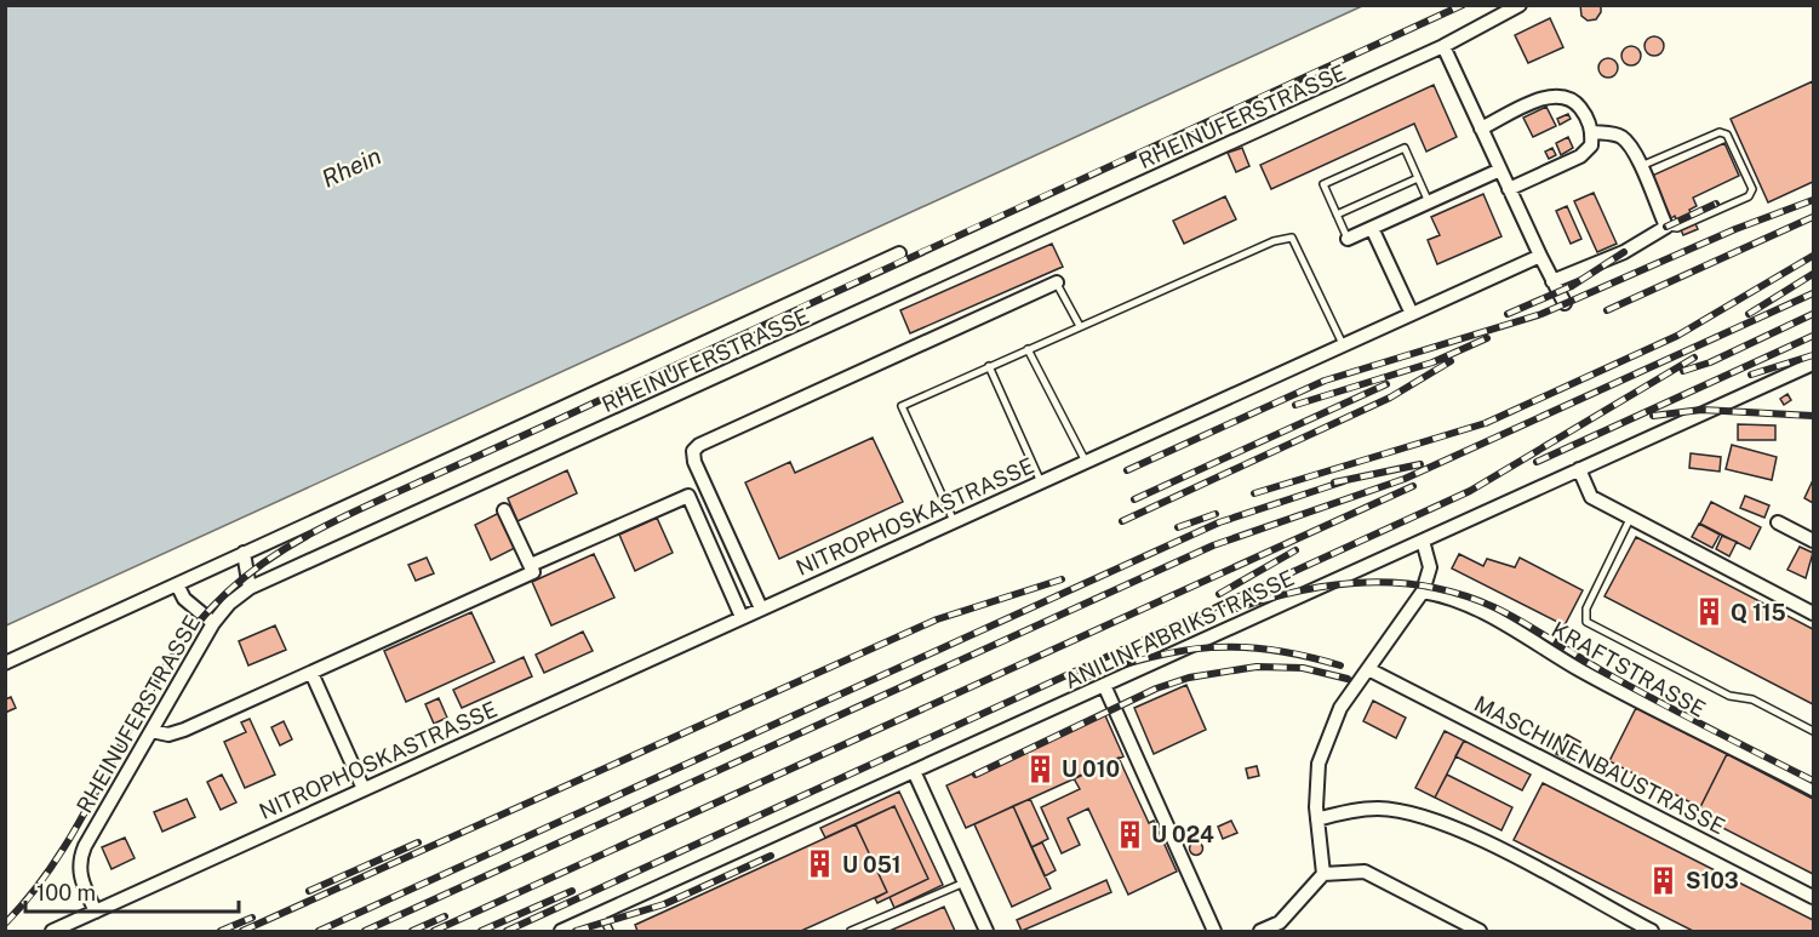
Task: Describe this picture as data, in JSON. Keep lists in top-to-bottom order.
{
  "streets": {
    "street": [
      "RHEINUFERSTRASSE",
      "NITROPHOSKASTRASSE",
      "ANILINFABRIKSTRASSE",
      "KRAFTSTRASSE",
      "MASCHINENBAUSTRASSE"
    ]
  },
  "crossings": [
    ["RHEINUFERSTRASSE", "NITROPHOSKASTRASSE"]
  ],
  "water": ["Rhein"],
  "places": {
    "building": [
      "Q 115",
      "U 010",
      "U 024",
      "U 051",
      "S103"
    ]
  },
  "scale_bar": "100 m"
}
